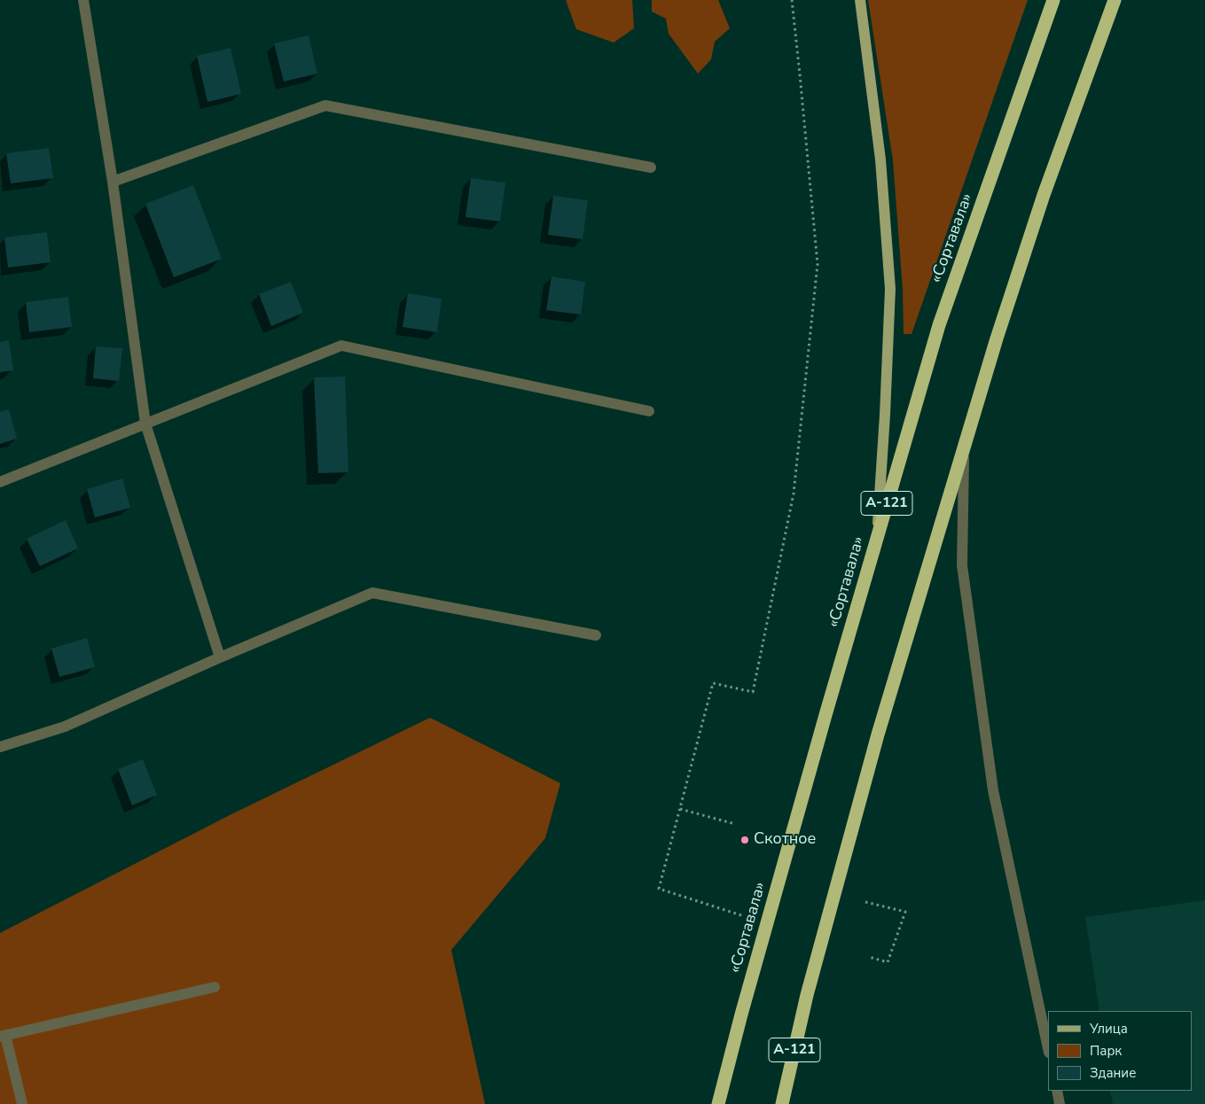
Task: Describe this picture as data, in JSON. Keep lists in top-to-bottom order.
{
  "streets": {
    "highway": ["«Сортавала»", "А-121"]
  },
  "places": ["Скотное"],
  "legend": ["Улица", "Парк", "Здание"]
}
